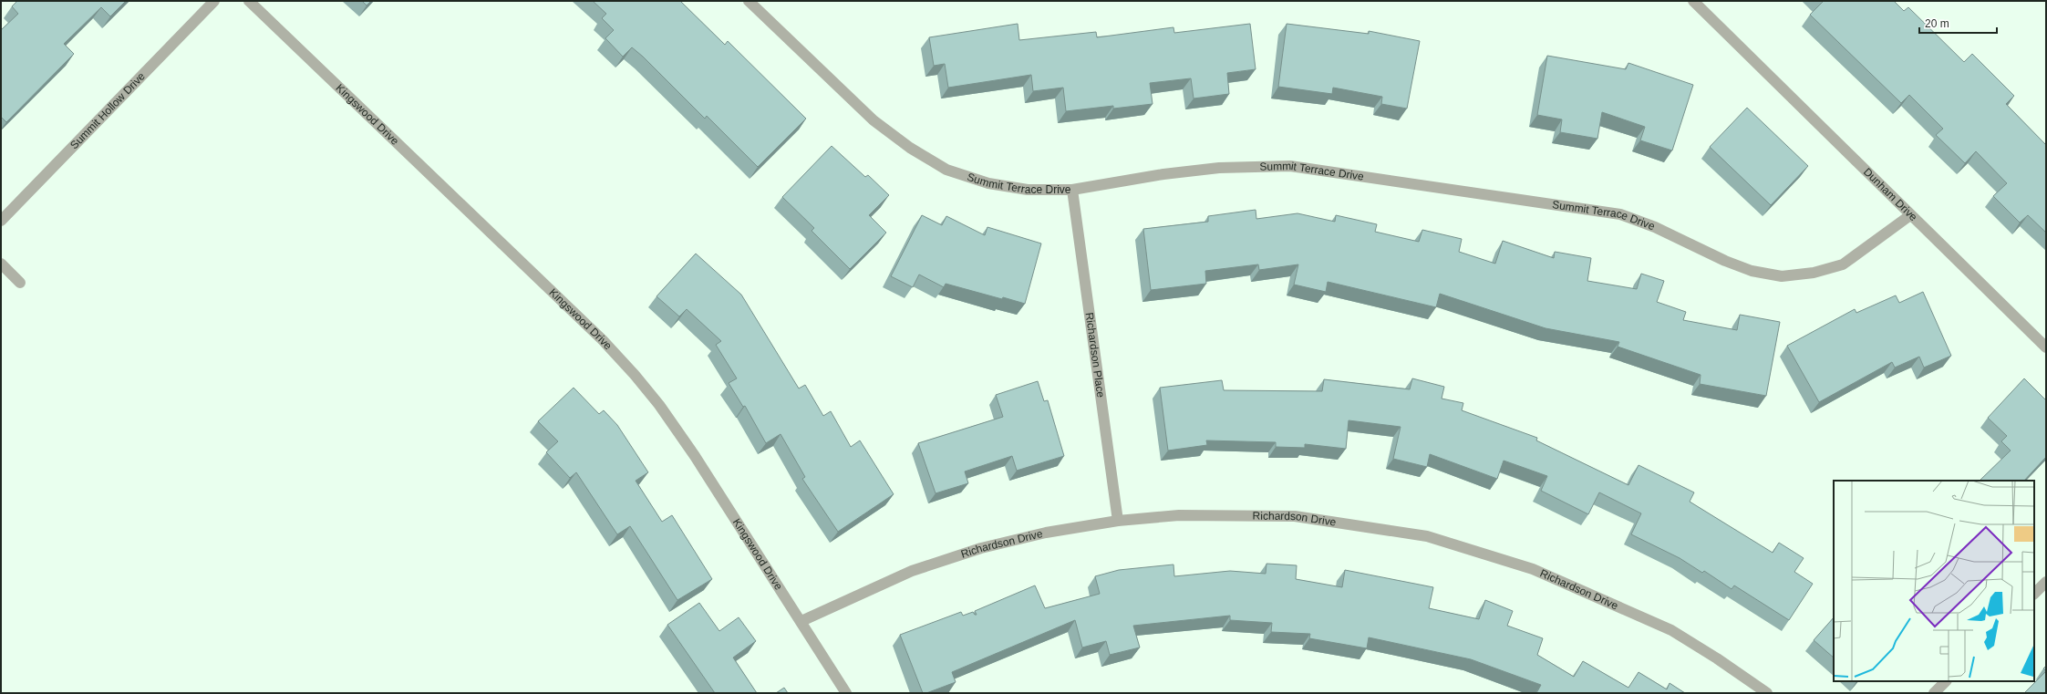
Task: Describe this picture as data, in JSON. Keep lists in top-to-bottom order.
{
  "streets": {
    "street": [
      "Summit Hollow Drive",
      "Kingswood Drive",
      "Summit Terrace Drive",
      "Dunham Drive",
      "Richardson Place",
      "Richardson Drive"
    ]
  },
  "crossings": [
    ["Kingswood Drive", "Richardson Drive"],
    ["Summit Terrace Drive", "Dunham Drive"],
    ["Summit Terrace Drive", "Richardson Place"],
    ["Richardson Place", "Richardson Drive"]
  ],
  "scale_bar": "20 m"
}
